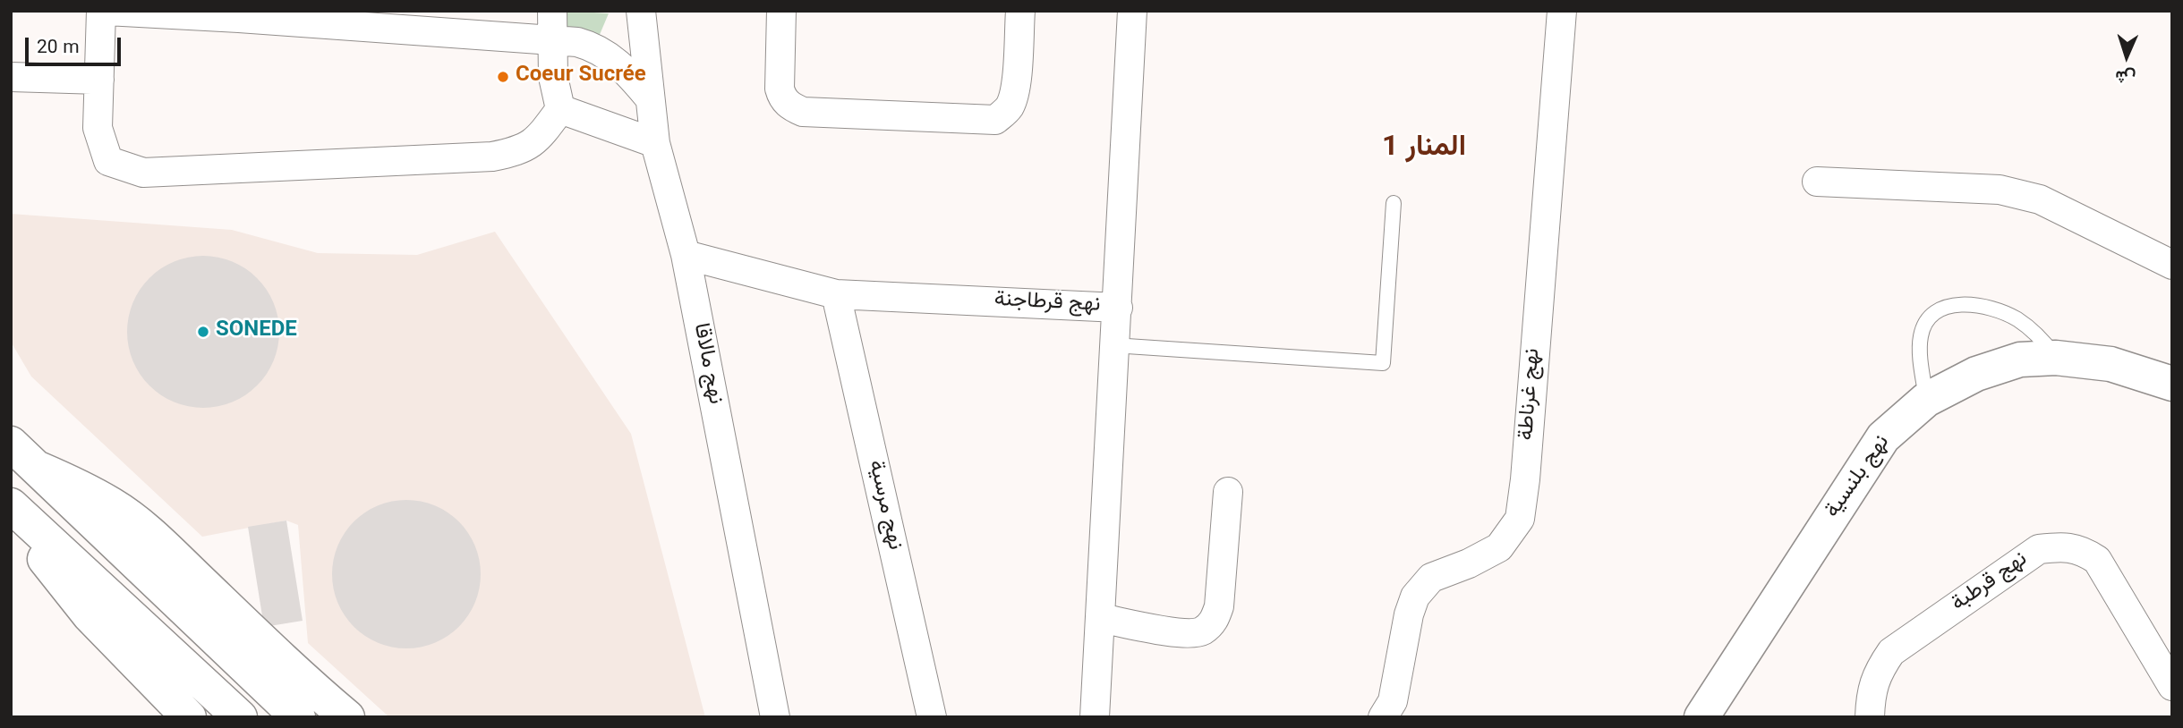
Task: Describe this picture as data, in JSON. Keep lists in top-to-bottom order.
{
  "streets": {
    "street": [
      "نهج قرطاجنة",
      "نهج مالاقا",
      "نهج غرناطة",
      "نهج بلنسية",
      "نهج مرسية",
      "نهج قرطبة"
    ]
  },
  "crossings": [
    ["نهج قرطاجنة", "نهج مالاقا"],
    ["نهج قرطاجنة", "نهج مرسية"]
  ],
  "districts": ["المنار 1"],
  "places": ["Coeur Sucrée", "SONEDE"],
  "scale_bar": "20 m",
  "north": "bottom"
}
